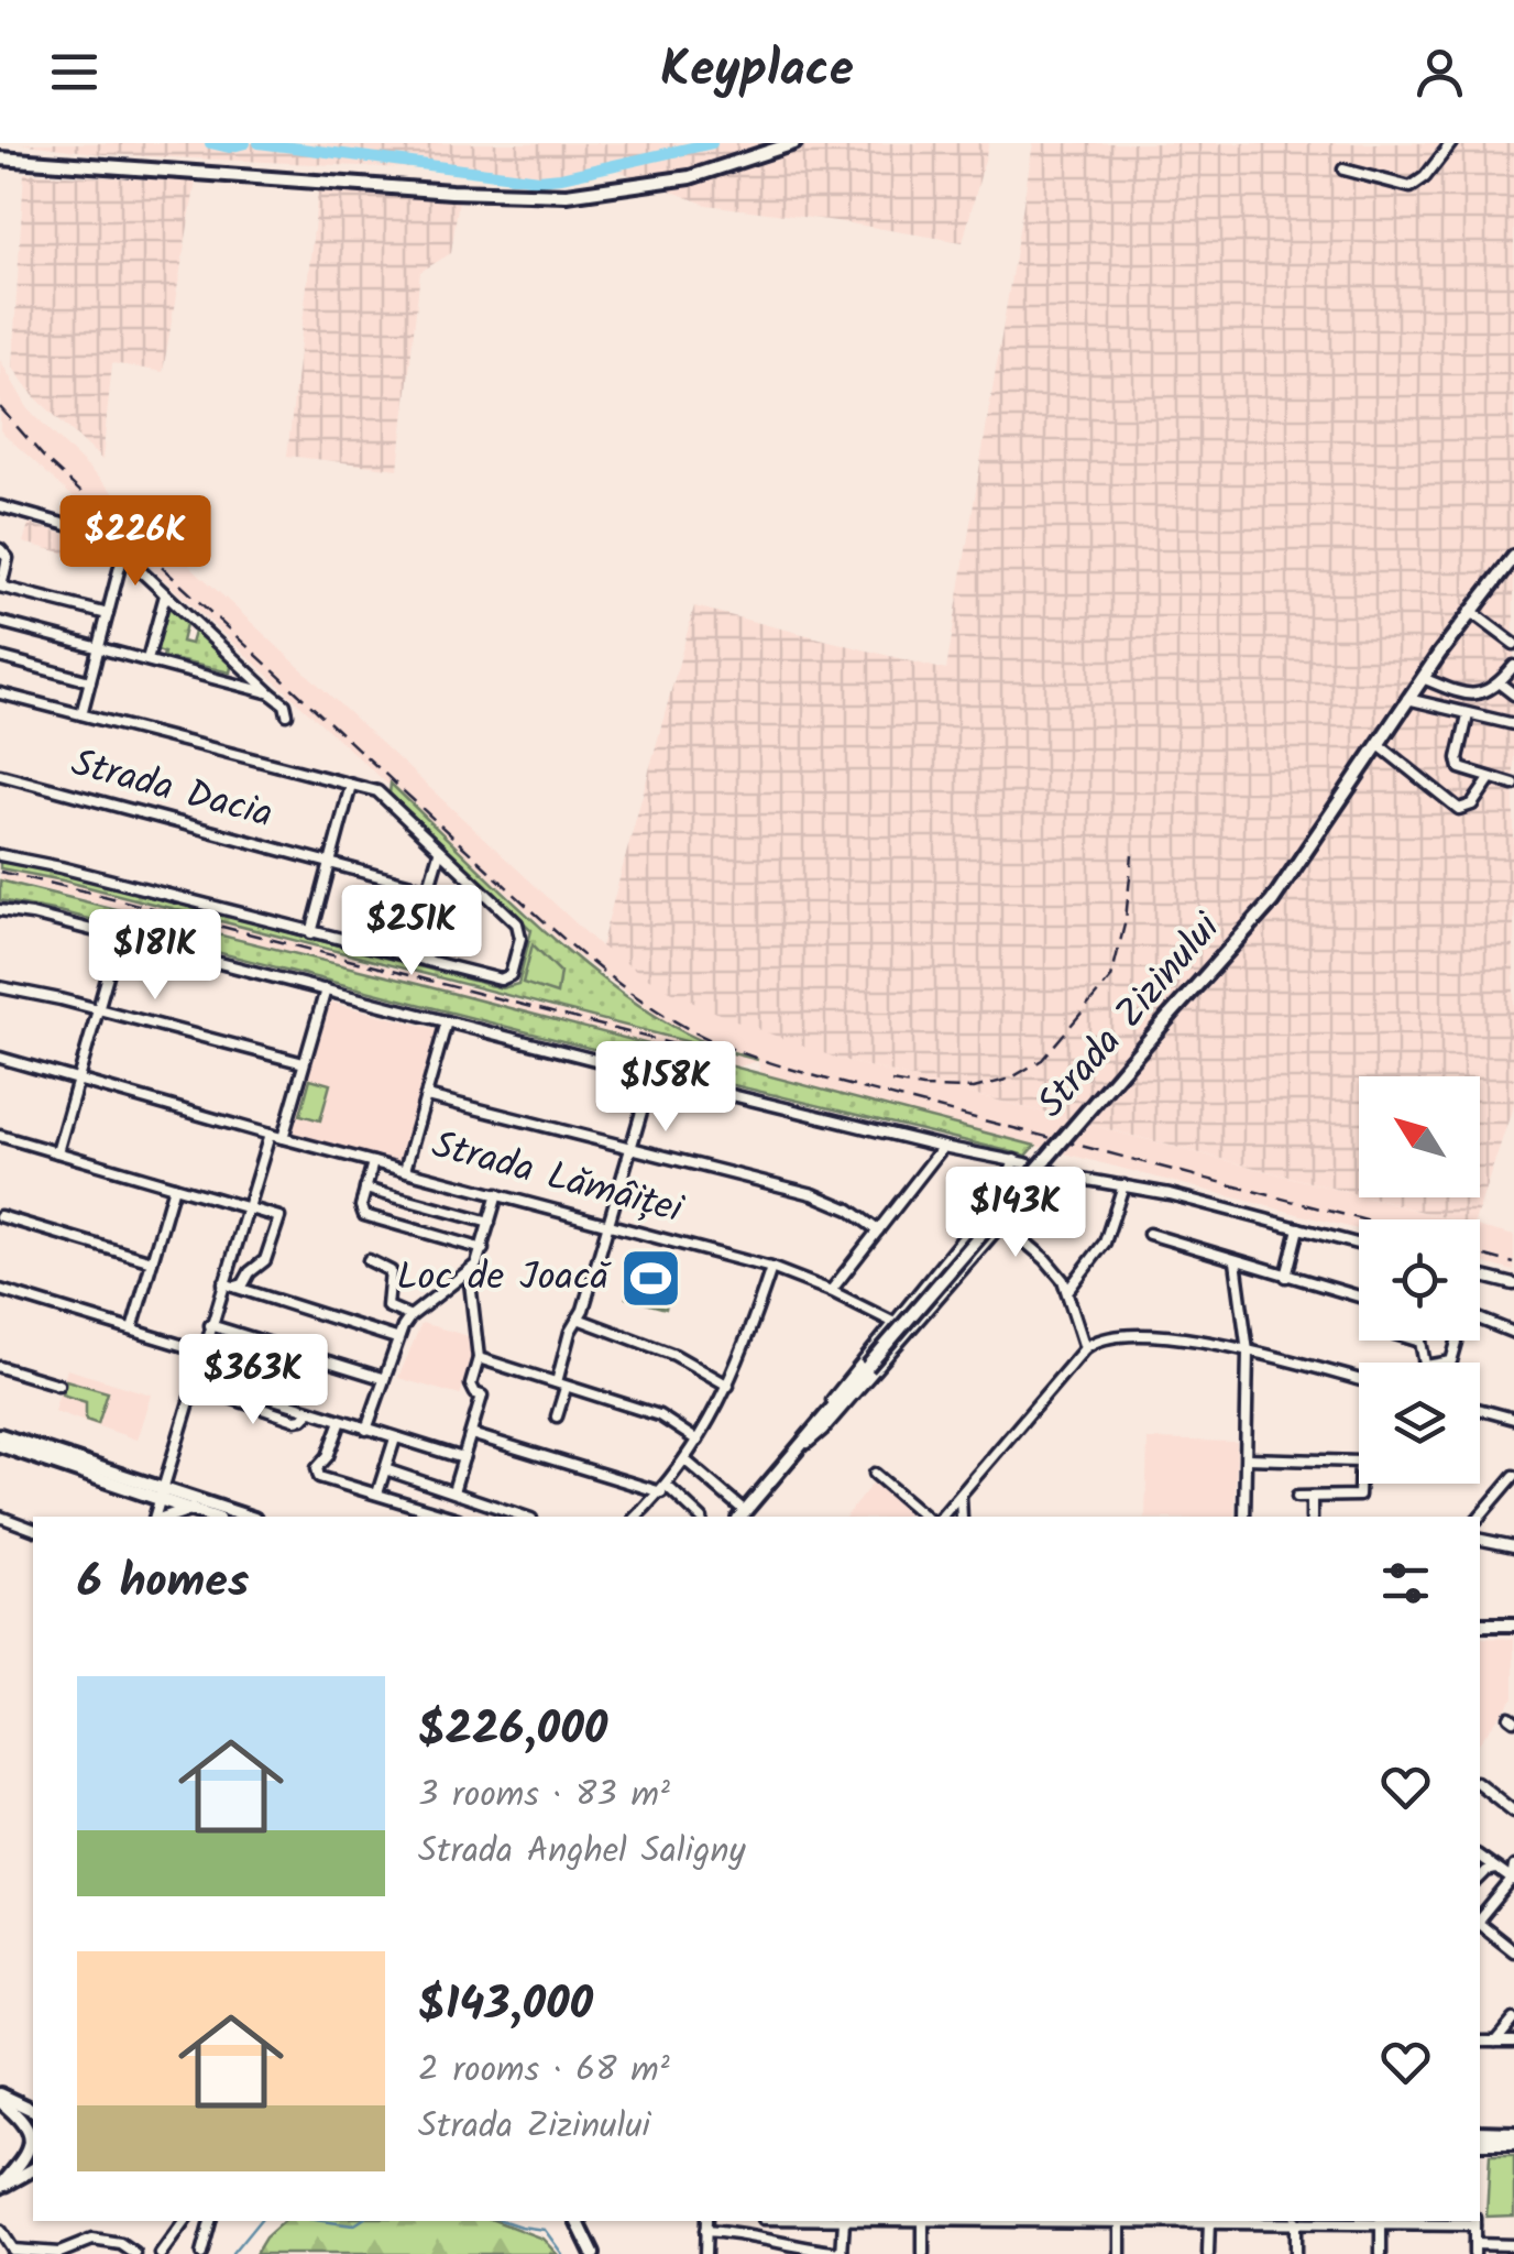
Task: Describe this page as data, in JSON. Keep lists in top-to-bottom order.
{
  "streets": {
    "main road": ["Strada Zizinului"],
    "street": ["Strada Dacia", "Strada Lămâiței"]
  },
  "crossings": [
    ["Strada Zizinului", "Strada Lămâiței"]
  ],
  "places": {
    "sports": ["Loc de Joacă"]
  },
  "north": "top left",
  "page": {
    "header": "Keyplace",
    "price": [
      "$226K",
      "$251K",
      "$181K",
      "$158K",
      "$143K",
      "$363K"
    ],
    "heading": "6 homes",
    "list": [
      {
        "name": "$226,000",
        "note": "3 rooms · 83 m² · Strada Anghel Saligny"
      },
      {
        "name": "$143,000",
        "note": "2 rooms · 68 m² · Strada Zizinului"
      }
    ]
  }
}
